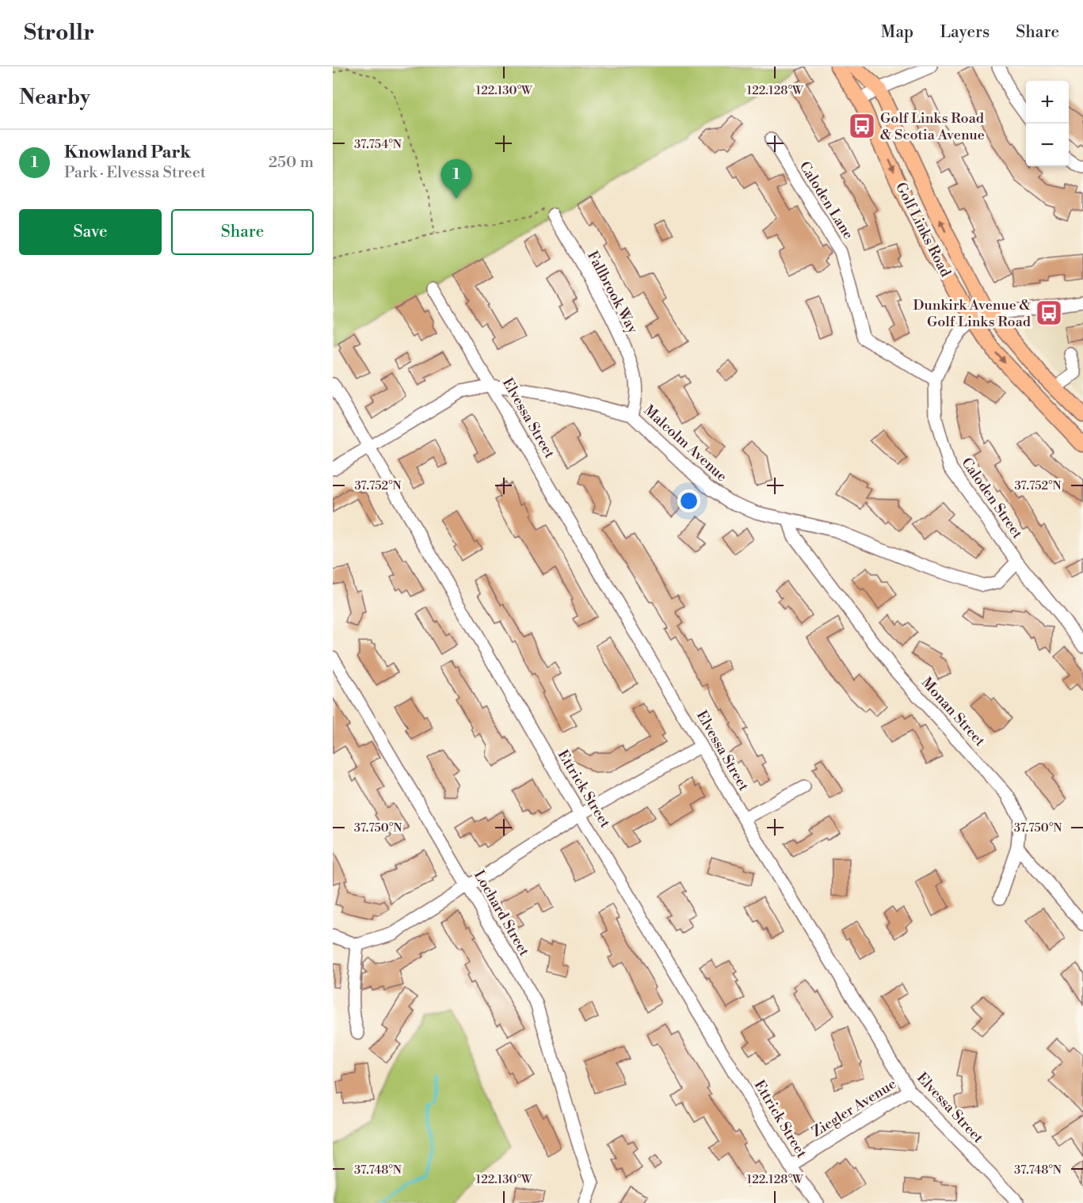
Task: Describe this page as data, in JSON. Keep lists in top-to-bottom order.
{
  "streets": {
    "main road": ["Golf Links Road"],
    "street": [
      "Caloden Lane",
      "Fallbrook Way",
      "Elvessa Street",
      "Malcolm Avenue",
      "Caloden Street",
      "Monan Street",
      "Ettrick Street",
      "Lochard Street",
      "Ziegler Avenue"
    ]
  },
  "crossings": [
    ["Caloden Lane", "Caloden Street"],
    ["Golf Links Road", "Caloden Street"],
    ["Fallbrook Way", "Malcolm Avenue"],
    ["Elvessa Street", "Malcolm Avenue"],
    ["Elvessa Street", "Ziegler Avenue"],
    ["Malcolm Avenue", "Caloden Street"],
    ["Malcolm Avenue", "Monan Street"],
    ["Malcolm Avenue", "Ettrick Street"],
    ["Ettrick Street", "Ziegler Avenue"]
  ],
  "places": {
    "bus stop": ["Golf Links Road & Scotia Avenue", "Dunkirk Avenue & Golf Links Road"]
  },
  "page": {
    "header": "Strollr",
    "nav": ["Map", "Layers", "Share"],
    "heading": "Nearby",
    "map_buttons": ["+", "−"],
    "list": [
      {
        "mark": "1",
        "name": "Knowland Park",
        "note": "Park · Elvessa Street",
        "value": "250 m"
      }
    ],
    "pins": "1",
    "buttons": ["Save", "Share"]
  },
  "coordinates": [
    "122.130°W",
    "122.128°W",
    "37.754°N",
    "37.752°N",
    "37.750°N",
    "37.748°N"
  ]
}
